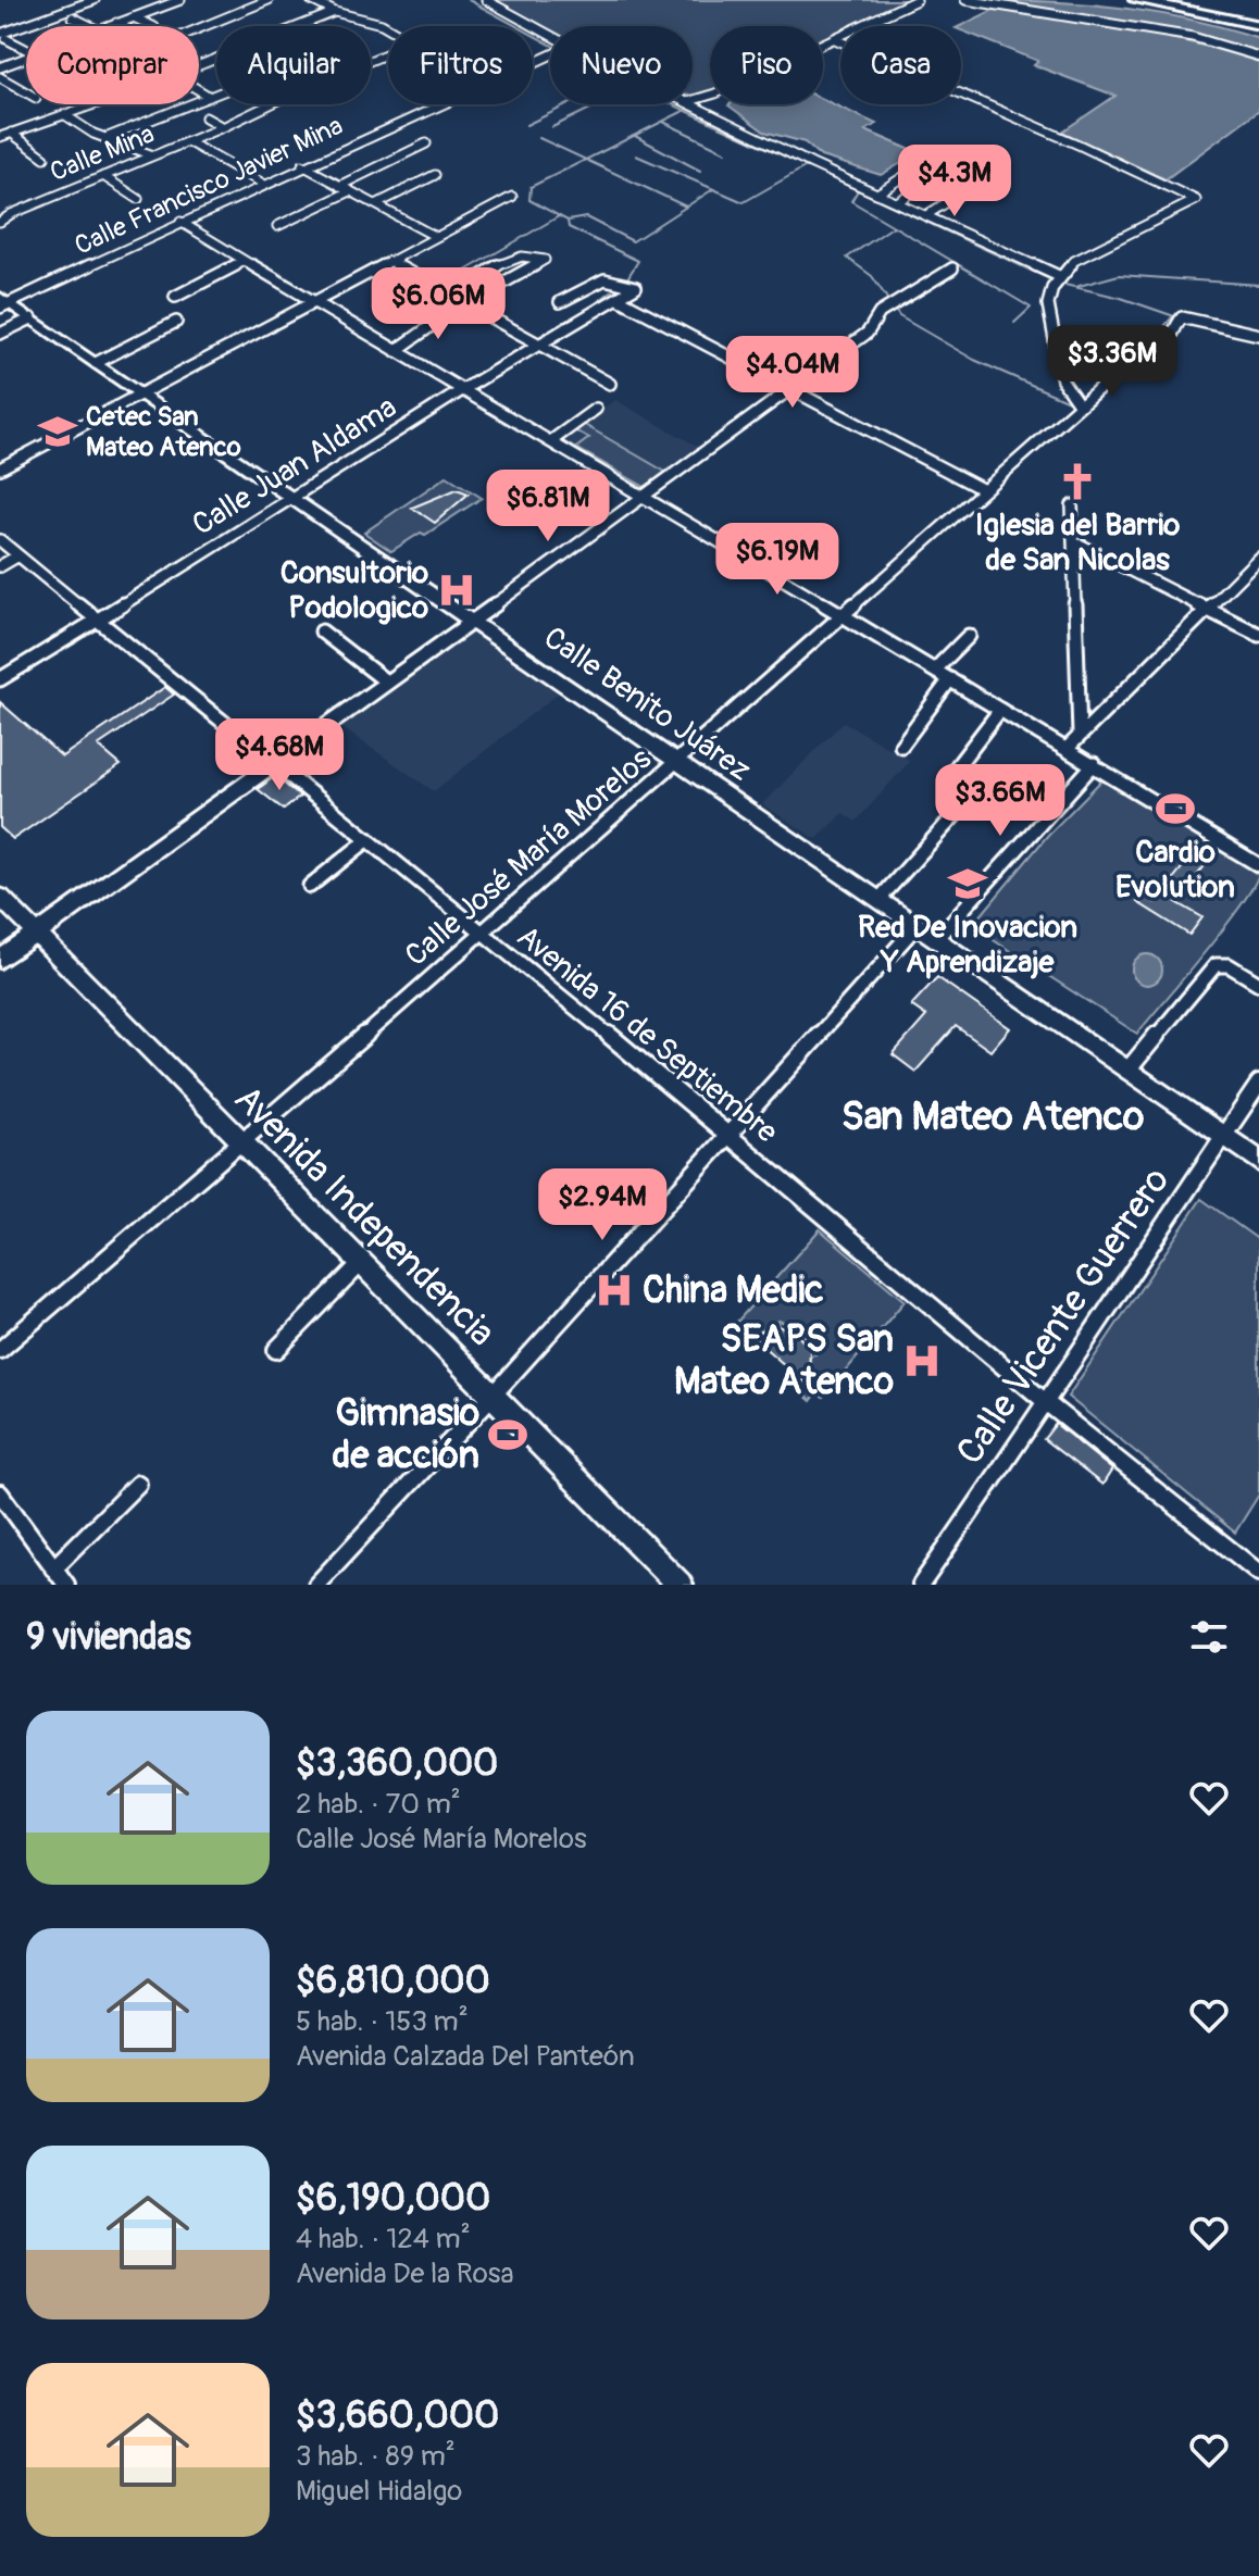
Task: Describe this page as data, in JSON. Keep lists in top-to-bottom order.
{
  "streets": {
    "main road": ["Calle Benito Juárez", "Avenida Independencia"],
    "street": [
      "Calle Mina",
      "Calle Francisco Javier Mina",
      "Calle Juan Aldama",
      "Calle José María Morelos",
      "Avenida 16 de Septiembre",
      "Calle Vicente Guerrero"
    ]
  },
  "crossings": [
    ["Calle Francisco Javier Mina", "Calle Benito Juárez"],
    ["Calle Juan Aldama", "Calle Benito Juárez"],
    ["Calle Juan Aldama", "Avenida 16 de Septiembre"],
    ["Calle Benito Juárez", "Calle José María Morelos"],
    ["Calle Benito Juárez", "Calle Vicente Guerrero"],
    ["Calle José María Morelos", "Avenida 16 de Septiembre"],
    ["Calle José María Morelos", "Avenida Independencia"],
    ["Avenida 16 de Septiembre", "Calle Vicente Guerrero"]
  ],
  "districts": ["San Mateo Atenco"],
  "places": {
    "school or university": ["Cetec San Mateo Atenco", "Red De Inovacion Y Aprendizaje"],
    "church": ["Iglesia del Barrio de San Nicolas"],
    "hospital": ["Consultorio Podologico", "China Medic", "SEAPS San Mateo Atenco"],
    "sports": ["Cardio Evolution", "Gimnasio de acción"]
  },
  "page": {
    "chip": [
      "Comprar",
      "Alquilar",
      "Filtros",
      "Nuevo",
      "Piso",
      "Casa"
    ],
    "price": [
      "$4.3M",
      "$6.06M",
      "$3.36M",
      "$4.04M",
      "$6.81M",
      "$6.19M",
      "$4.68M",
      "$3.66M",
      "$2.94M"
    ],
    "heading": "9 viviendas",
    "list": [
      {
        "name": "$3,360,000",
        "note": "2 hab. · 70 m² · Calle José María Morelos"
      },
      {
        "name": "$6,810,000",
        "note": "5 hab. · 153 m² · Avenida Calzada Del Panteón"
      },
      {
        "name": "$6,190,000",
        "note": "4 hab. · 124 m² · Avenida De la Rosa"
      },
      {
        "name": "$3,660,000",
        "note": "3 hab. · 89 m² · Miguel Hidalgo"
      }
    ]
  }
}
